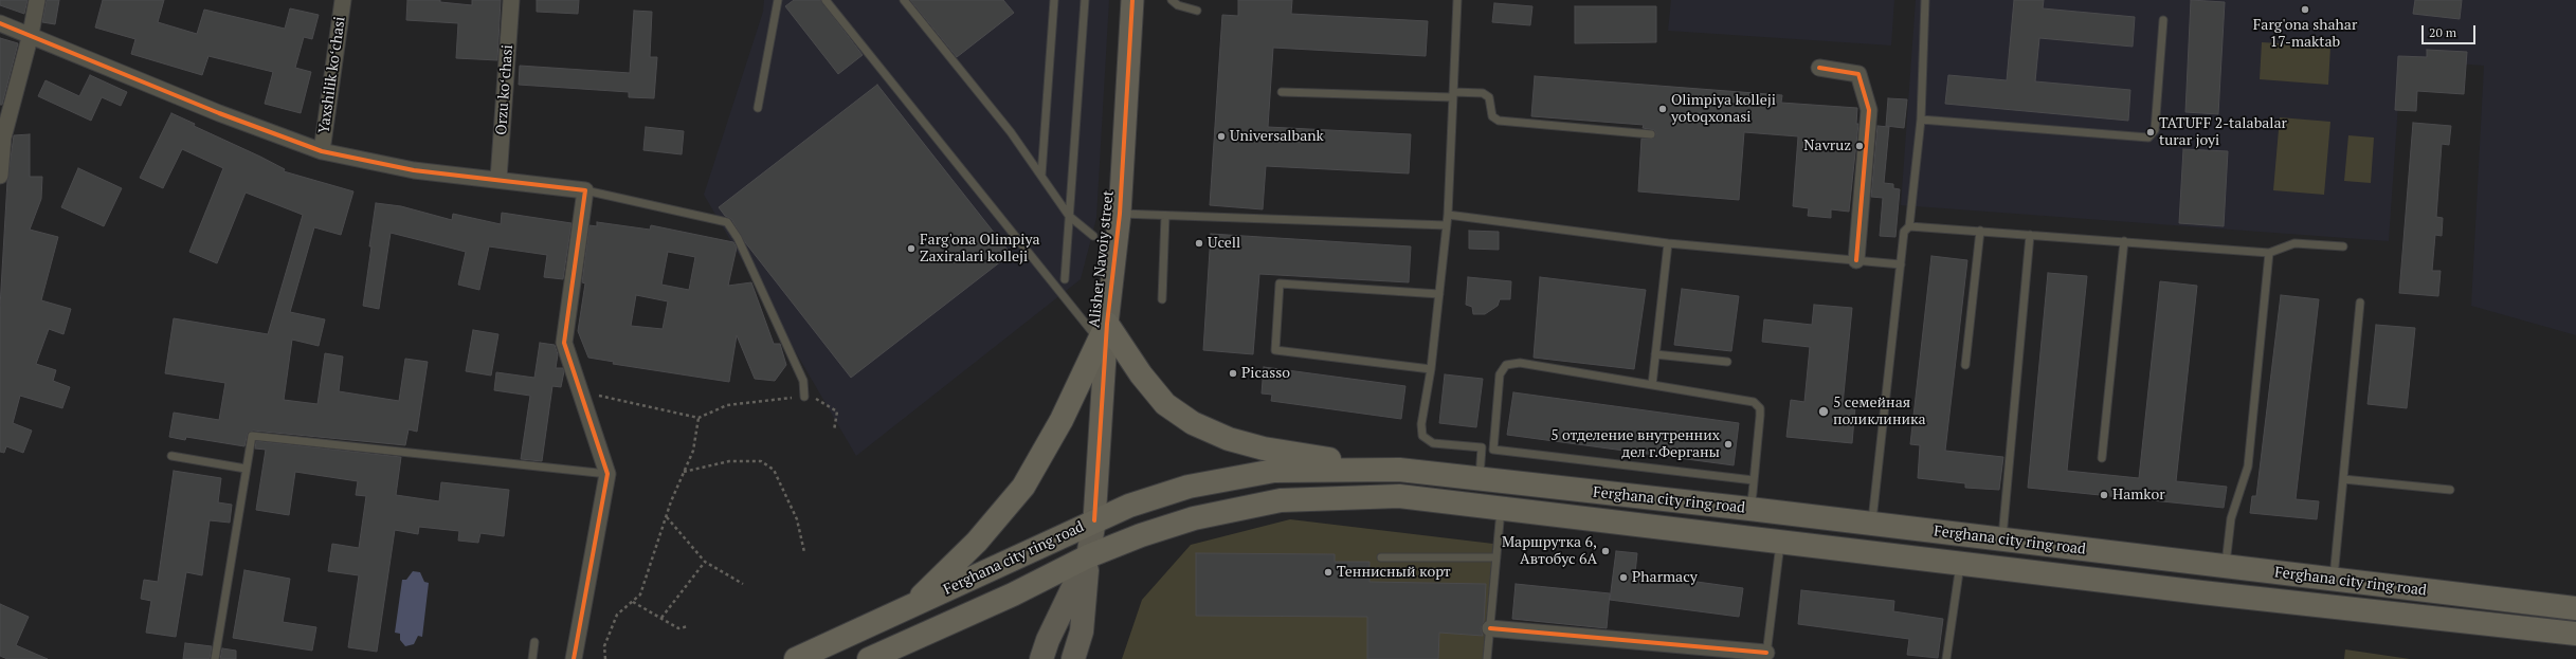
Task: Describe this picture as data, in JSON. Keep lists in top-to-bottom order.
{
  "streets": {
    "highway": ["Ferghana city ring road"],
    "main road": ["Alisher Navoiy street"],
    "street": ["Yaxshilik koʻchasi", "Orzu koʻchasi"]
  },
  "crossings": [
    ["Alisher Navoiy street", "Ferghana city ring road"]
  ],
  "places": [
    "Farg'ona shahar 17-maktab",
    "Olimpiya kolleji yotoqxonasi",
    "TATUFF 2-talabalar turar joyi",
    "Universalbank",
    "Navruz",
    "Ucell",
    "Farg'ona Olimpiya Zaxiralari kolleji",
    "Picasso",
    "5 семейная поликлиника",
    "5 отделение внутренних дел г.Ферганы",
    "Hamkor",
    "Маршрутка 6, Автобус 6А",
    "Теннисный корт",
    "Pharmacy"
  ],
  "scale_bar": "20 m"
}
